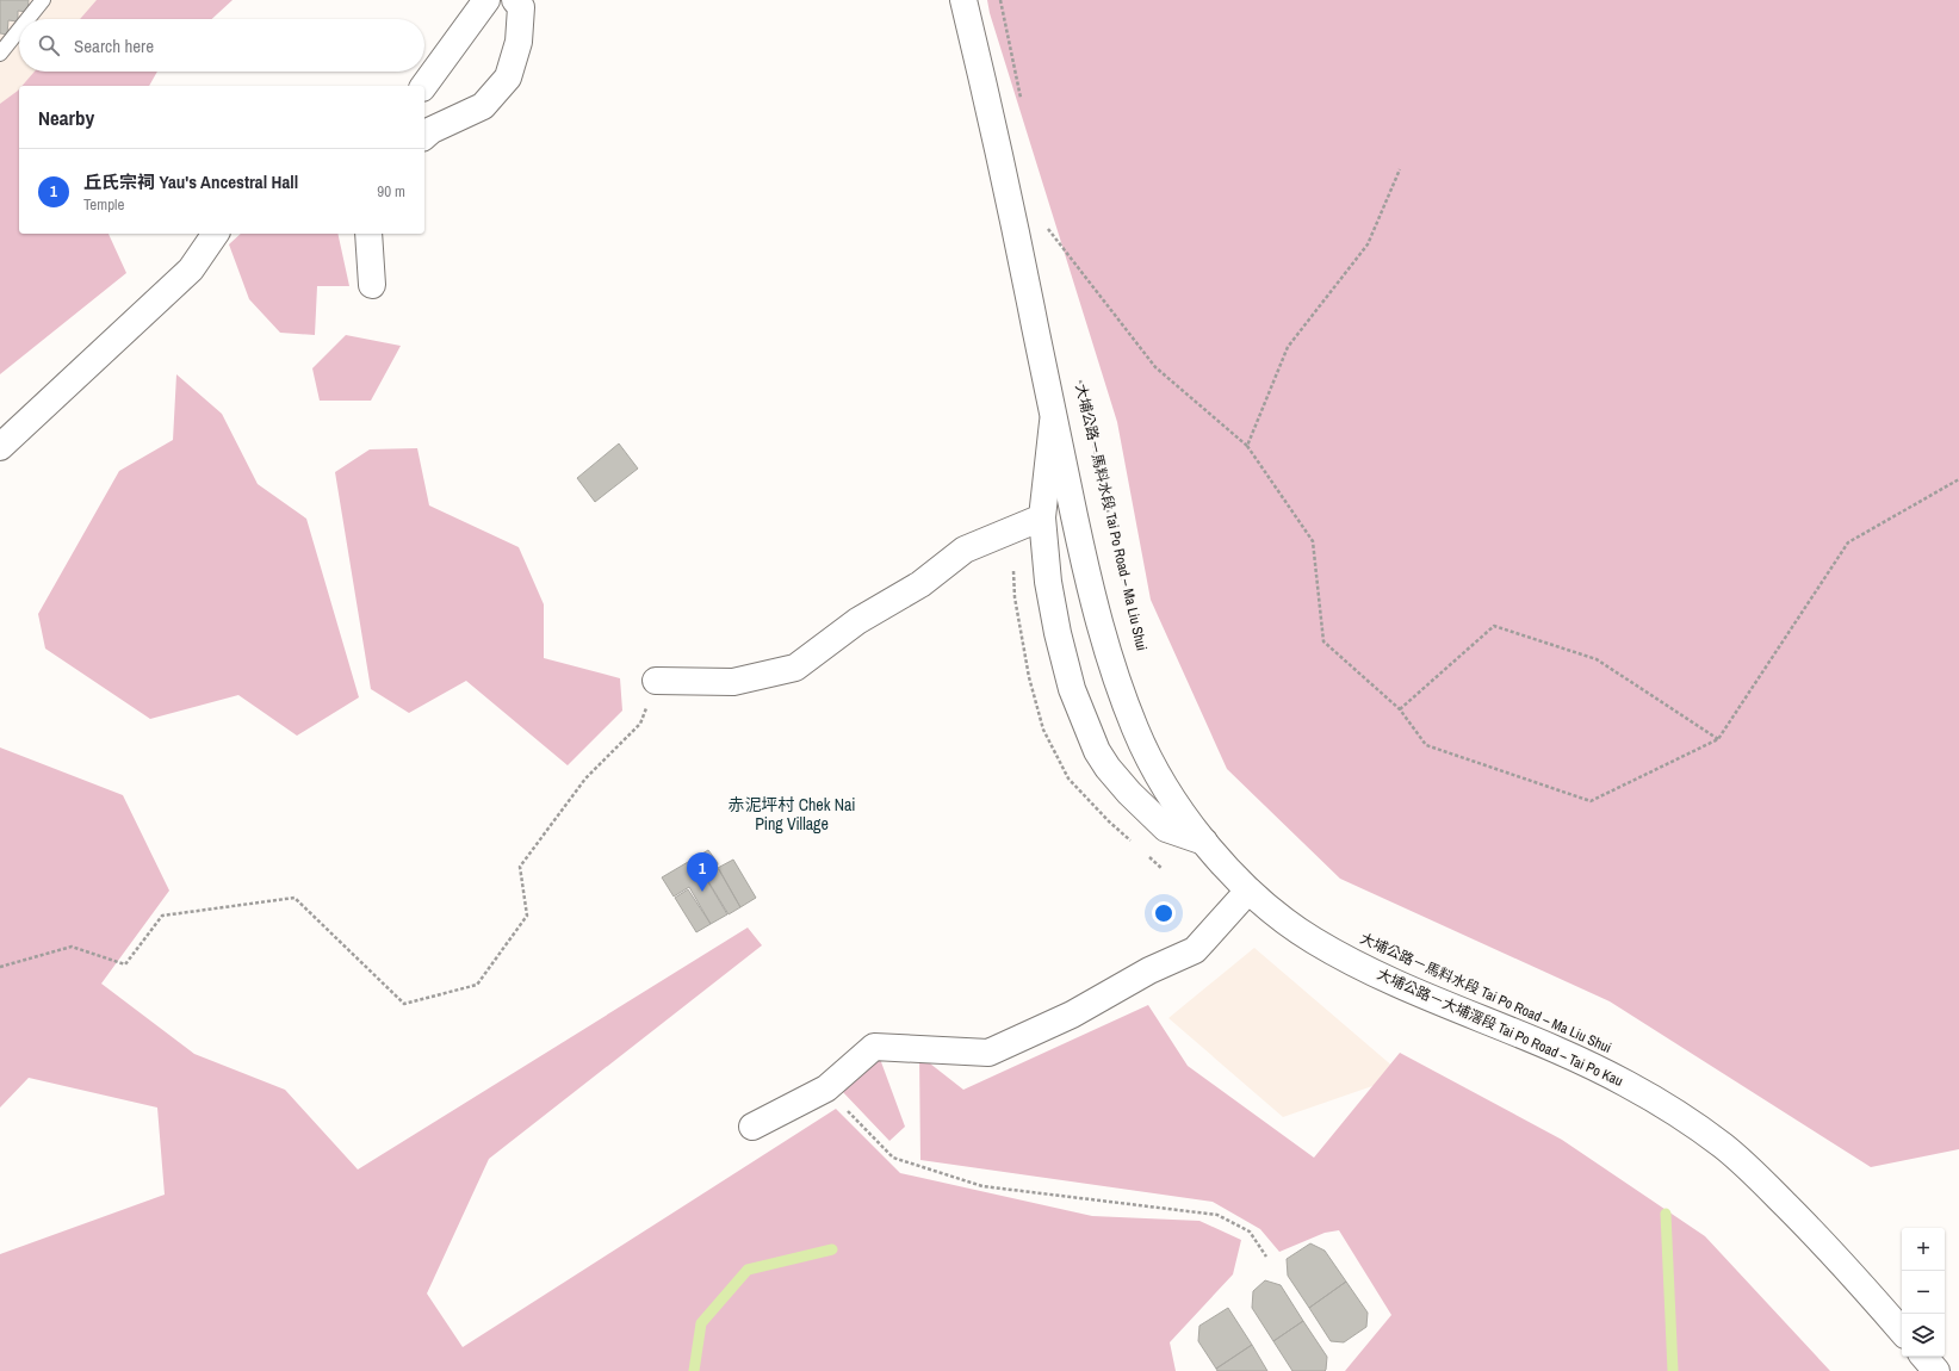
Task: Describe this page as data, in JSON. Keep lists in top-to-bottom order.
{
  "streets": {
    "street": ["大埔公路－大埔滘段 Tai Po Road – Tai Po Kau"],
    "path": ["大埔公路－馬料水段 Tai Po Road – Ma Liu Shui"]
  },
  "districts": ["赤泥坪村 Chek Nai Ping Village"],
  "page": {
    "search": "Search here",
    "heading": "Nearby",
    "list": [
      {
        "mark": "1",
        "name": "丘氏宗祠 Yau's Ancestral Hall",
        "note": "Temple",
        "value": "90 m"
      }
    ],
    "pins": "1",
    "map_buttons": ["+", "−"]
  }
}
